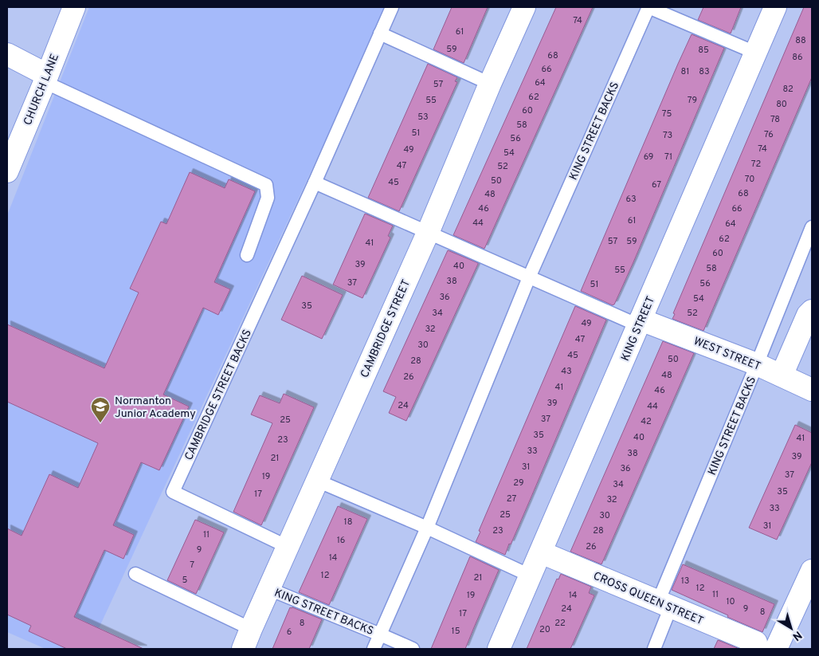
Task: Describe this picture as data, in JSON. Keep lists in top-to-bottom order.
{
  "streets": {
    "street": [
      "CHURCH LANE",
      "CAMBRIDGE STREET",
      "KING STREET",
      "WEST STREET",
      "CROSS QUEEN STREET"
    ],
    "lane": ["KING STREET BACKS", "CAMBRIDGE STREET BACKS"]
  },
  "crossings": [
    ["KING STREET BACKS", "CAMBRIDGE STREET"],
    ["KING STREET BACKS", "KING STREET"],
    ["KING STREET BACKS", "WEST STREET"],
    ["KING STREET BACKS", "CROSS QUEEN STREET"],
    ["CAMBRIDGE STREET", "CAMBRIDGE STREET BACKS"],
    ["KING STREET", "WEST STREET"],
    ["KING STREET", "CROSS QUEEN STREET"]
  ],
  "places": {
    "school or university": ["Normanton Junior Academy"]
  },
  "house_numbers": [
    "74",
    "61",
    "88",
    "59",
    "85",
    "68",
    "86",
    "66",
    "81",
    "83",
    "64",
    "57",
    "82",
    "62",
    "55",
    "79",
    "80",
    "60",
    "75",
    "53",
    "78",
    "58",
    "51",
    "76",
    "73",
    "56",
    "74",
    "49",
    "54",
    "69",
    "71",
    "72",
    "47",
    "52",
    "70",
    "50",
    "45",
    "67",
    "68",
    "48",
    "63",
    "46",
    "66",
    "61",
    "44",
    "64",
    "62",
    "57",
    "59",
    "41",
    "60",
    "39",
    "40",
    "58",
    "55",
    "38",
    "37",
    "56",
    "51",
    "36",
    "54",
    "35",
    "34",
    "52",
    "49",
    "32",
    "47",
    "30",
    "45",
    "50",
    "28",
    "43",
    "48",
    "26",
    "41",
    "46",
    "39",
    "24",
    "44",
    "37",
    "25",
    "42",
    "35",
    "40",
    "41",
    "23",
    "33",
    "38",
    "39",
    "21",
    "31",
    "36",
    "37",
    "19",
    "29",
    "34",
    "35",
    "17",
    "27",
    "32",
    "33",
    "25",
    "30",
    "18",
    "31",
    "23",
    "28",
    "11",
    "16",
    "26",
    "9",
    "14",
    "7",
    "12",
    "21",
    "5",
    "13",
    "12",
    "11",
    "19",
    "14",
    "10",
    "24",
    "9",
    "8",
    "17",
    "8",
    "22",
    "20",
    "15",
    "6"
  ],
  "north": "bottom right"
}
